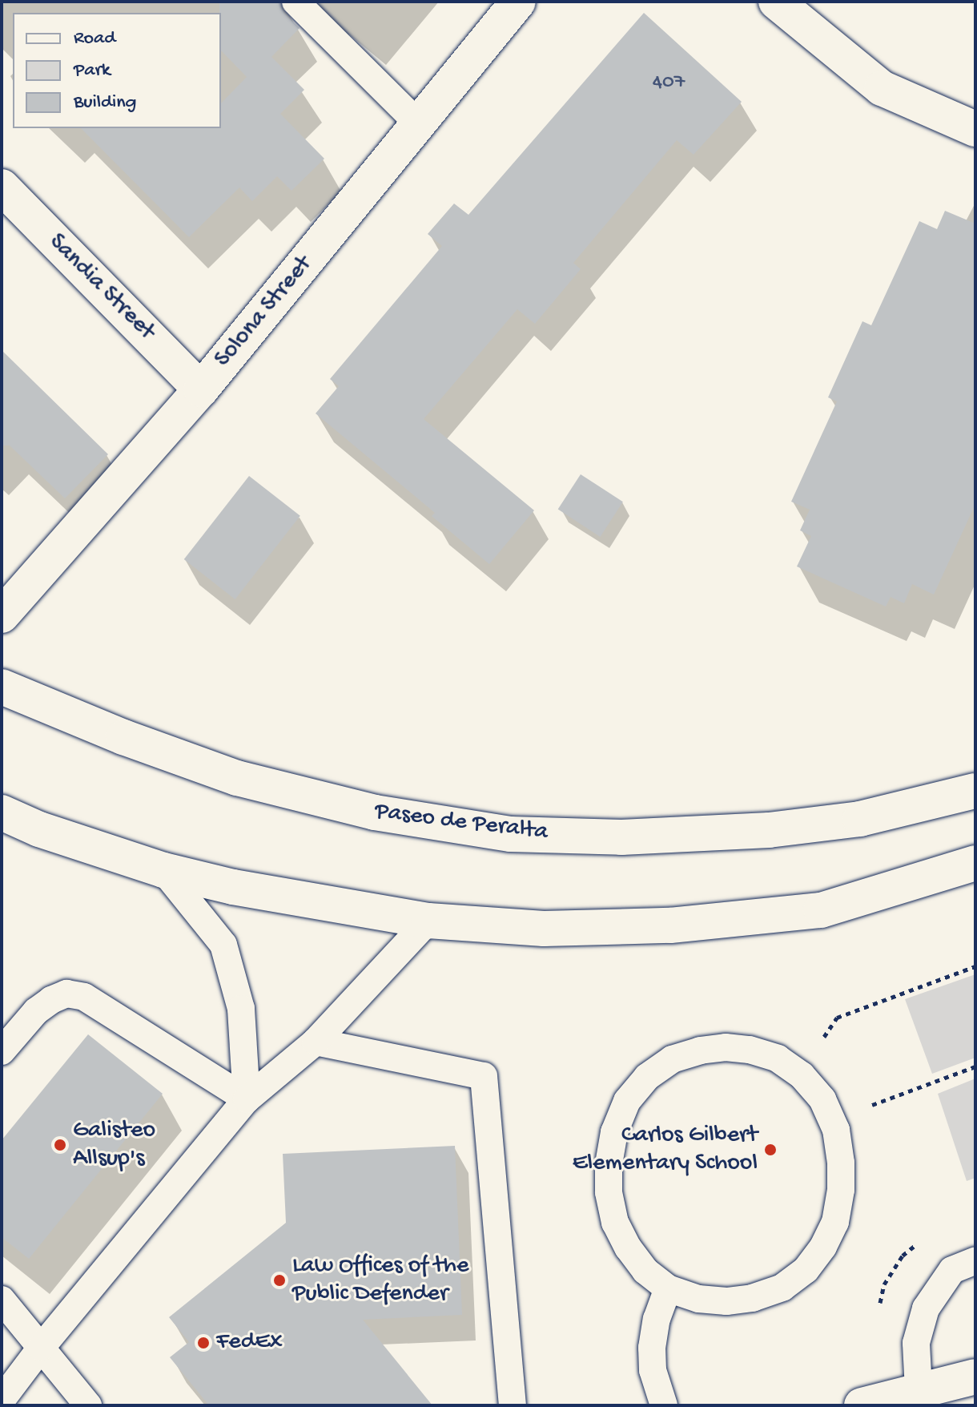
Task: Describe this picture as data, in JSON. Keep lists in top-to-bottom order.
{
  "streets": {
    "main road": ["Sandia Street", "Solona Street", "Paseo de Peralta"]
  },
  "crossings": [
    ["Sandia Street", "Solona Street"]
  ],
  "places": [
    "Galisteo Allsup's",
    "Carlos Gilbert Elementary School",
    "Law Offices of the Public Defender",
    "FedEx"
  ],
  "house_numbers": ["407"],
  "legend": ["Road", "Park", "Building"]
}
